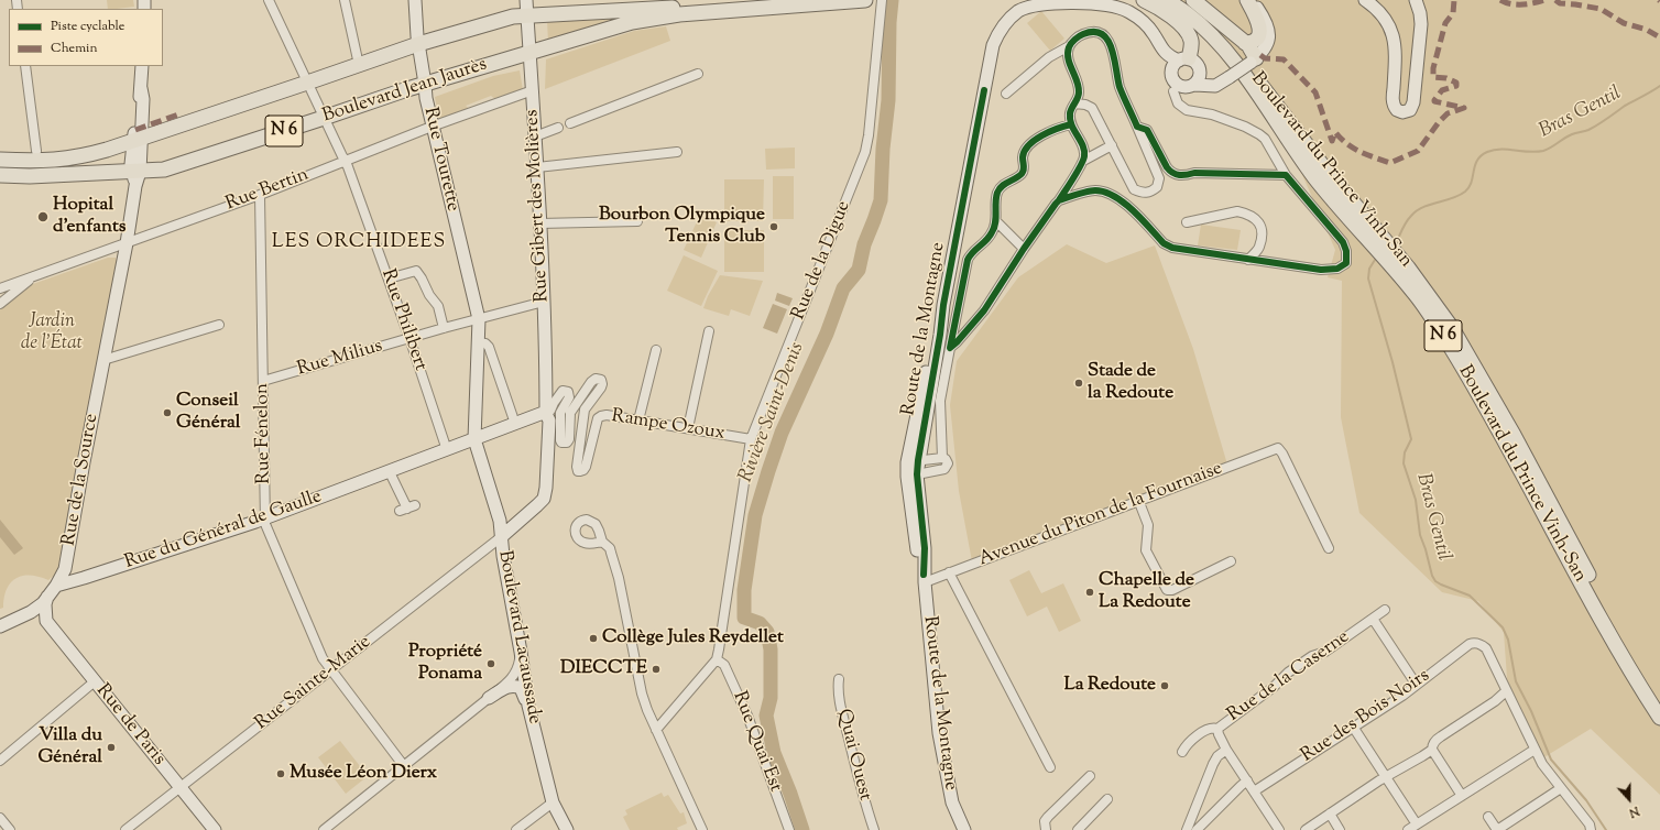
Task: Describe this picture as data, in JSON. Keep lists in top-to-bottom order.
{
  "streets": {
    "main road": [
      "Boulevard Jean Jaurès",
      "N 6",
      "Rue Tourette",
      "Boulevard du Prince Vinh-San",
      "Rue Gibert des Molières",
      "Route de la Montagne",
      "Rue de la Source",
      "Rue du Général de Gaulle",
      "Boulevard Lacaussade",
      "Rue de Paris"
    ],
    "street": [
      "Rue Bertin",
      "Rue de la Digue",
      "Rue Philibert",
      "Rue Milius",
      "Rampe Ozoux",
      "Rue Fénelon",
      "Avenue du Piton de la Fournaise",
      "Rue de la Caserne",
      "Rue Sainte-Marie",
      "Rue des Bois Noirs",
      "Rue Quai Est",
      "Quai Ouest"
    ]
  },
  "crossings": [
    ["Boulevard Jean Jaurès", "N 6"],
    ["Boulevard Jean Jaurès", "Rue Tourette"],
    ["Boulevard Jean Jaurès", "Rue Gibert des Molières"],
    ["Boulevard Jean Jaurès", "Rue Philibert"],
    ["Boulevard Jean Jaurès", "Rue de la Source"],
    ["Rue Tourette", "Rue Bertin"],
    ["Rue Tourette", "Rue Milius"],
    ["Rue Tourette", "Rue du Général de Gaulle"],
    ["Rue Tourette", "Boulevard Lacaussade"],
    ["Rue Tourette", "Rue Sainte-Marie"],
    ["Rue Bertin", "Rue Gibert des Molières"],
    ["Rue Bertin", "Rue Philibert"],
    ["Rue Bertin", "Rue Fénelon"],
    ["Rue Bertin", "Rue de la Source"],
    ["Rue Gibert des Molières", "Rue Milius"],
    ["Rue Gibert des Molières", "Rampe Ozoux"],
    ["Rue Gibert des Molières", "Rue du Général de Gaulle"],
    ["Rue Gibert des Molières", "Boulevard Lacaussade"],
    ["Rue de la Digue", "Rampe Ozoux"],
    ["Rue de la Digue", "Rue Quai Est"],
    ["Rue Philibert", "Rue Milius"],
    ["Rue Philibert", "Rue du Général de Gaulle"],
    ["Route de la Montagne", "Avenue du Piton de la Fournaise"],
    ["Rue Milius", "Rue Fénelon"],
    ["Rampe Ozoux", "Rue du Général de Gaulle"],
    ["Rampe Ozoux", "Boulevard Lacaussade"],
    ["Rue Fénelon", "Rue du Général de Gaulle"],
    ["Rue Fénelon", "Rue Sainte-Marie"],
    ["Rue de la Source", "Rue du Général de Gaulle"],
    ["Rue du Général de Gaulle", "Boulevard Lacaussade"],
    ["Boulevard Lacaussade", "Rue Sainte-Marie"],
    ["Rue de la Caserne", "Rue des Bois Noirs"],
    ["Rue Sainte-Marie", "Rue de Paris"]
  ],
  "districts": ["LES ORCHIDEES"],
  "water": ["Bras Gentil", "Rivière Saint-Denis"],
  "parks": ["Jardin de l'État"],
  "places": [
    "Hopital d'enfants",
    "Bourbon Olympique Tennis Club",
    "Stade de la Redoute",
    "Conseil Général",
    "Chapelle de La Redoute",
    "Collège Jules Reydellet",
    "Propriété Ponama",
    "DIECCTE",
    "La Redoute",
    "Villa du Général",
    "Musée Léon Dierx"
  ],
  "legend": ["Piste cyclable", "Chemin"],
  "north": "bottom"
}
